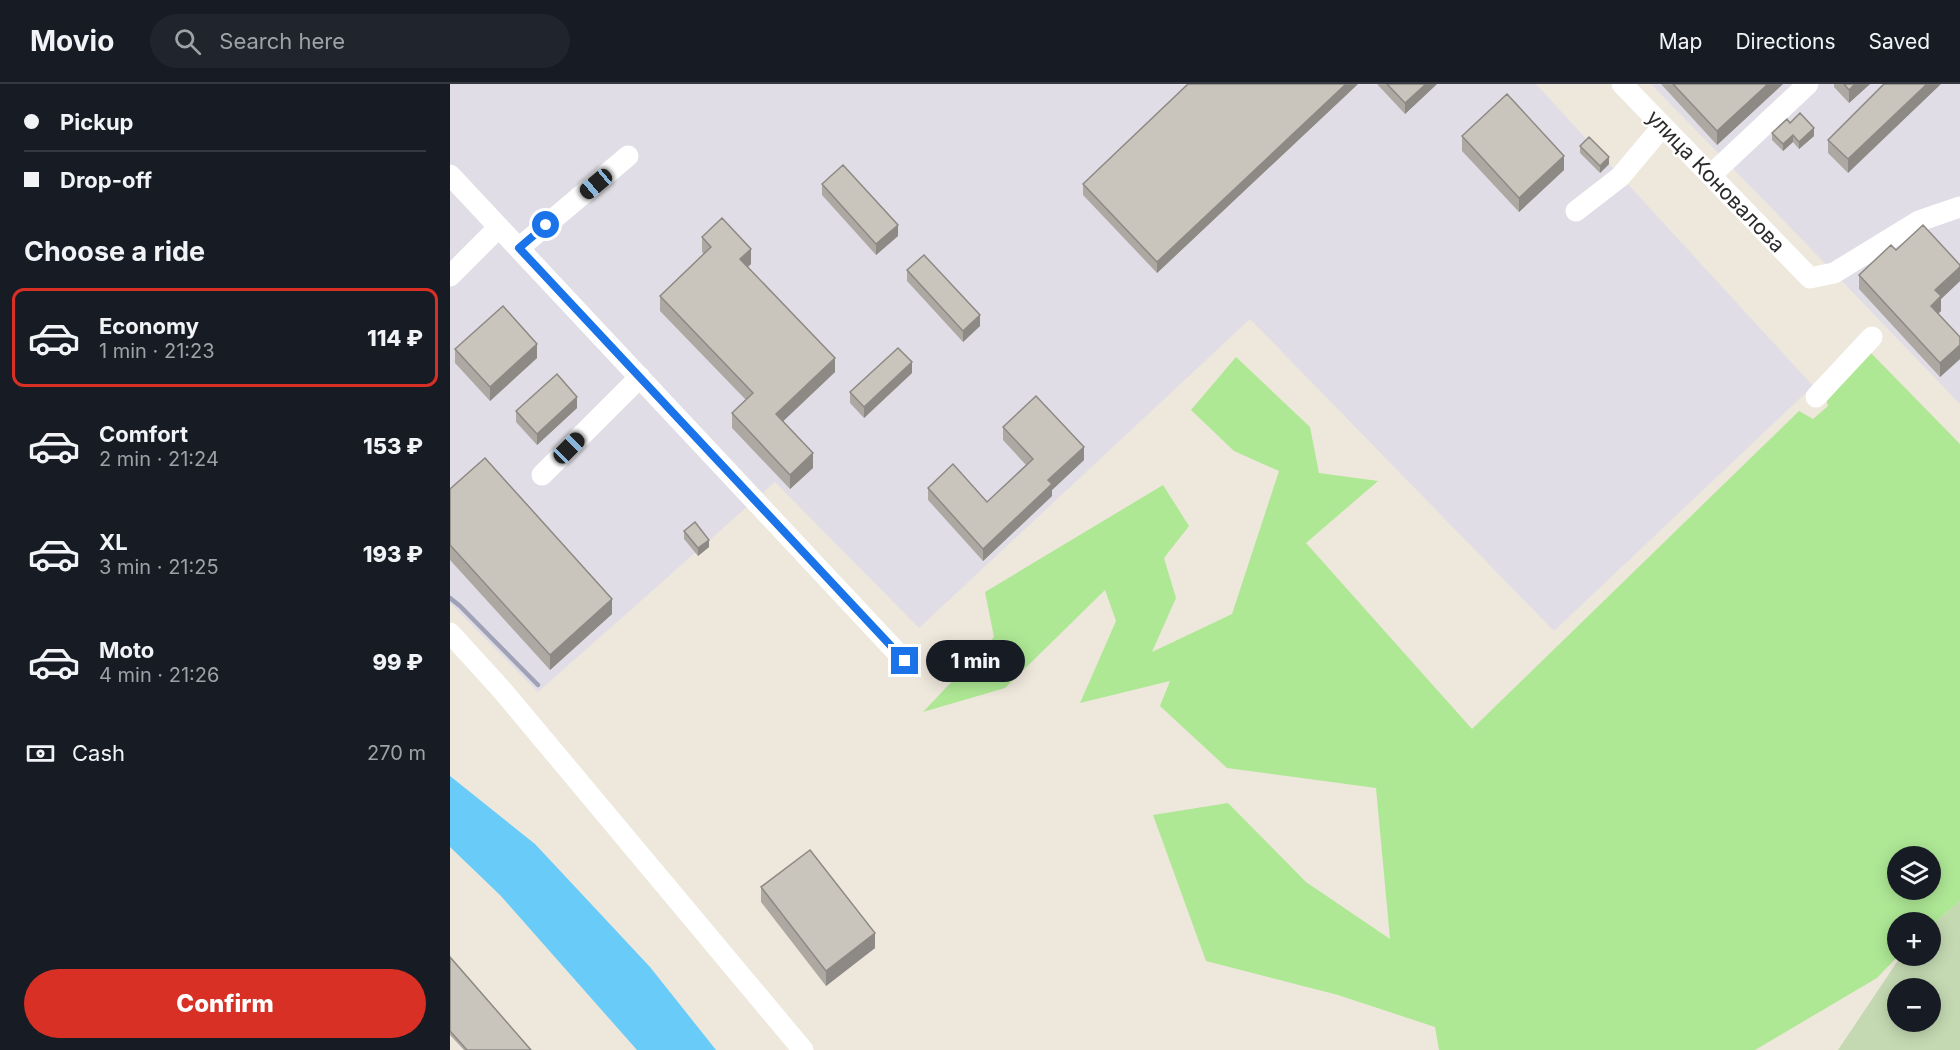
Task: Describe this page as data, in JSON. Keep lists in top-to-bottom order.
{
  "streets": {
    "street": ["улица Коновалова"]
  },
  "page": {
    "header": "Movio",
    "search": "Search here",
    "nav": ["Map", "Directions", "Saved"],
    "banner": ["Pickup", "Drop-off"],
    "heading": "Choose a ride",
    "list": [
      {
        "name": "Economy",
        "note": "1 min · 21:23",
        "value": "114 ₽"
      },
      {
        "name": "Comfort",
        "note": "2 min · 21:24",
        "value": "153 ₽"
      },
      {
        "name": "XL",
        "note": "3 min · 21:25",
        "value": "193 ₽"
      },
      {
        "name": "Moto",
        "note": "4 min · 21:26",
        "value": "99 ₽"
      }
    ],
    "bubble": "1 min",
    "pay": ["Cash", "270 m"],
    "map_buttons": ["+", "−"],
    "buttons": "Confirm"
  }
}
